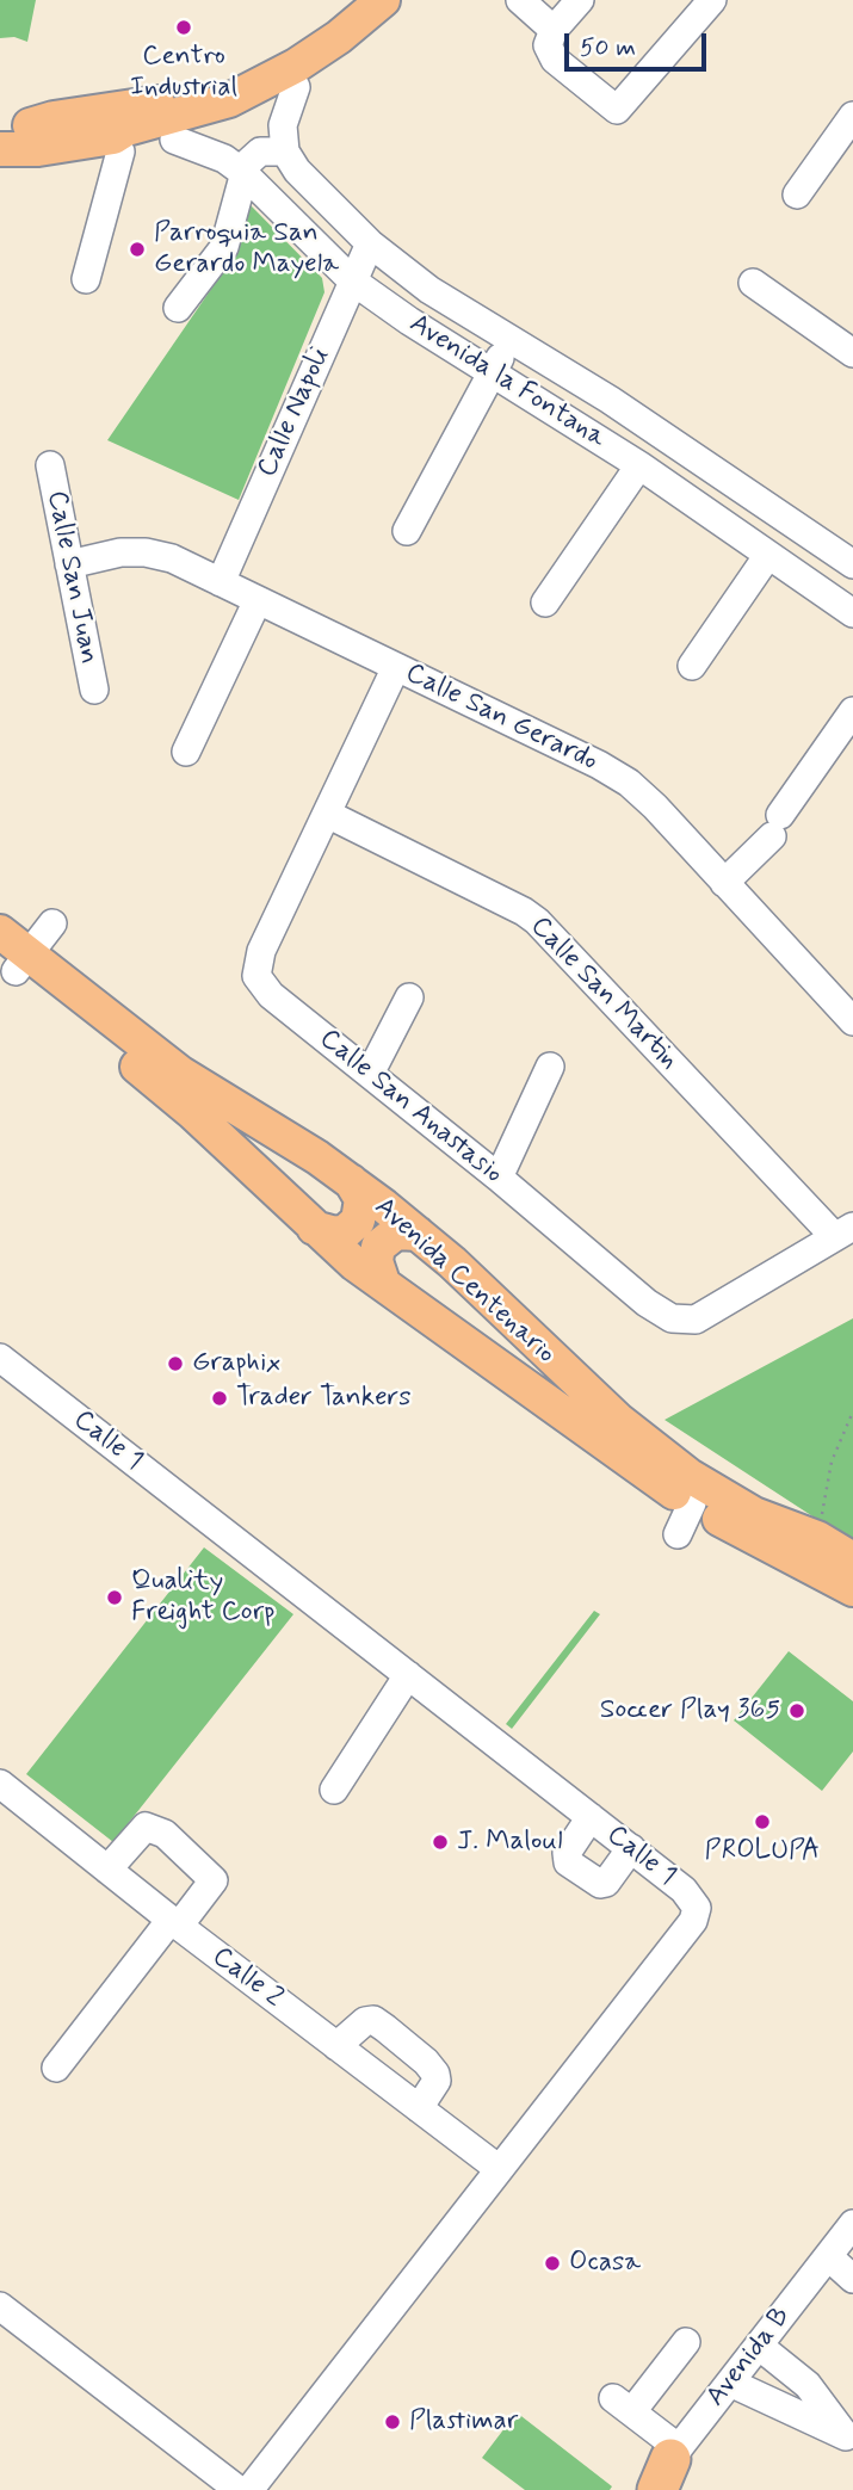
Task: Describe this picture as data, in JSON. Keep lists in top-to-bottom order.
{
  "streets": {
    "main road": ["Avenida Centenario"],
    "street": [
      "Avenida la Fontana",
      "Calle Napoli",
      "Calle San Juan",
      "Calle San Gerardo",
      "Calle San Martin",
      "Calle San Anastasio",
      "Calle 1",
      "Calle 2",
      "Avenida B"
    ]
  },
  "crossings": [
    ["Avenida la Fontana", "Calle Napoli"],
    ["Calle Napoli", "Calle San Gerardo"],
    ["Calle San Juan", "Calle San Gerardo"],
    ["Calle San Gerardo", "Calle San Anastasio"],
    ["Calle San Martin", "Calle San Anastasio"],
    ["Calle 1", "Calle 2"]
  ],
  "places": [
    "Centro Industrial",
    "Parroquia San Gerardo Mayela",
    "Graphix",
    "Trader Tankers",
    "Quality Freight Corp",
    "Soccer Play 365",
    "PROLUPA",
    "J. Maloul",
    "Ocasa",
    "Plastimar"
  ],
  "scale_bar": "50 m"
}
